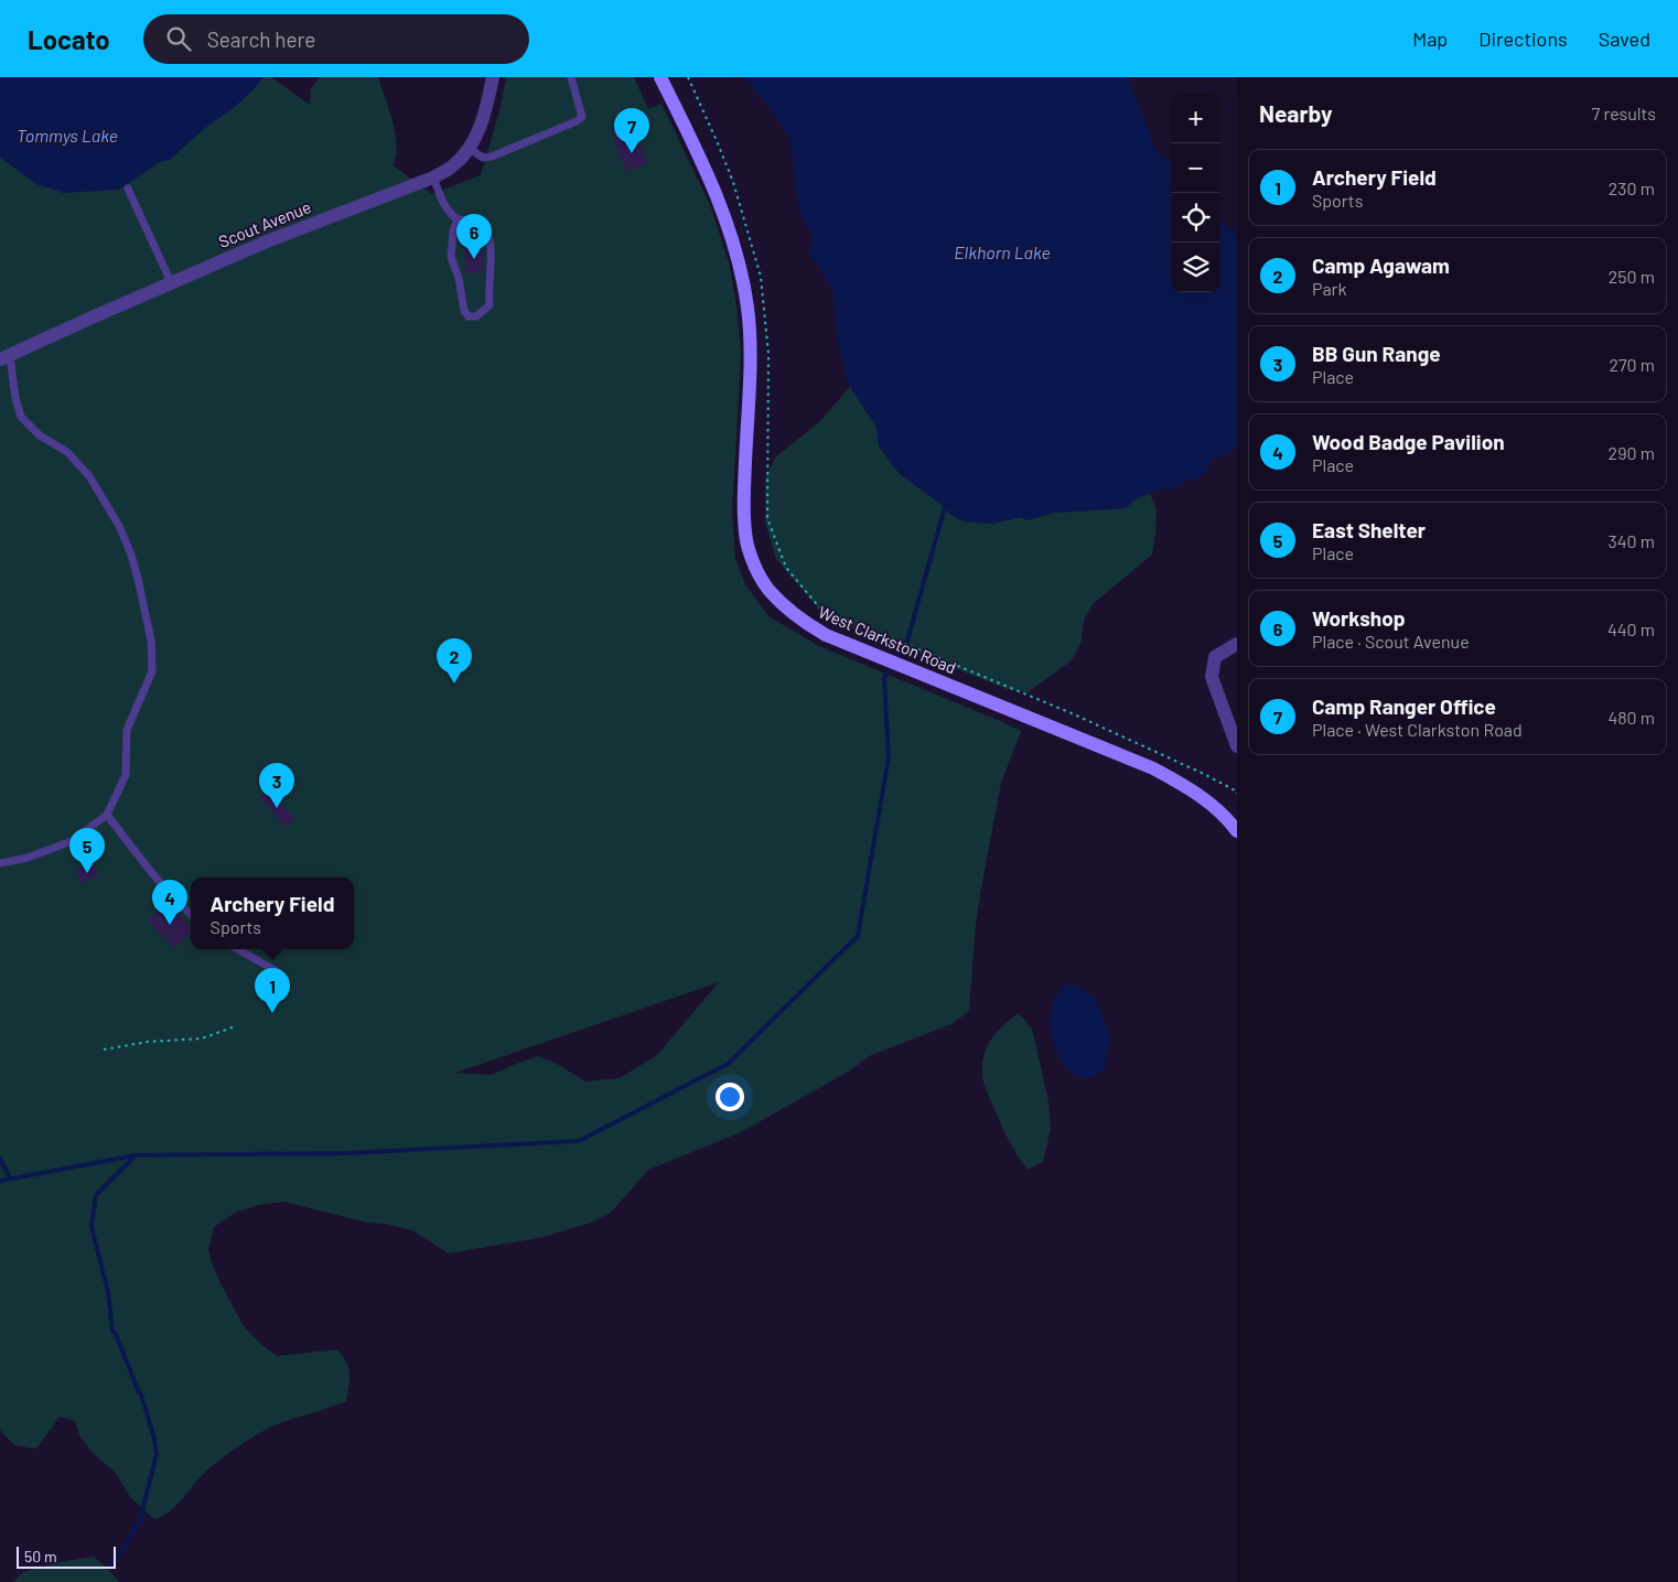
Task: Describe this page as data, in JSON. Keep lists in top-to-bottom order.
{
  "streets": {
    "main road": ["West Clarkston Road"],
    "street": ["Scout Avenue"]
  },
  "water": ["Tommys Lake", "Elkhorn Lake"],
  "scale_bar": "50 m",
  "page": {
    "header": "Locato",
    "search": "Search here",
    "nav": ["Map", "Directions", "Saved"],
    "heading": ["Nearby", "7 results"],
    "map_buttons": ["+", "−"],
    "pins": [
      "7",
      "6",
      "2",
      "3",
      "5",
      "4",
      "1"
    ],
    "list": [
      {
        "mark": "1",
        "name": "Archery Field",
        "note": "Sports",
        "value": "230 m"
      },
      {
        "mark": "2",
        "name": "Camp Agawam",
        "note": "Park",
        "value": "250 m"
      },
      {
        "mark": "3",
        "name": "BB Gun Range",
        "note": "Place",
        "value": "270 m"
      },
      {
        "mark": "4",
        "name": "Wood Badge Pavilion",
        "note": "Place",
        "value": "290 m"
      },
      {
        "mark": "5",
        "name": "East Shelter",
        "note": "Place",
        "value": "340 m"
      },
      {
        "mark": "6",
        "name": "Workshop",
        "note": "Place · Scout Avenue",
        "value": "440 m"
      },
      {
        "mark": "7",
        "name": "Camp Ranger Office",
        "note": "Place · West Clarkston Road",
        "value": "480 m"
      }
    ],
    "popup": ["Archery Field", "Sports"],
    "scale": "50 m"
  }
}
